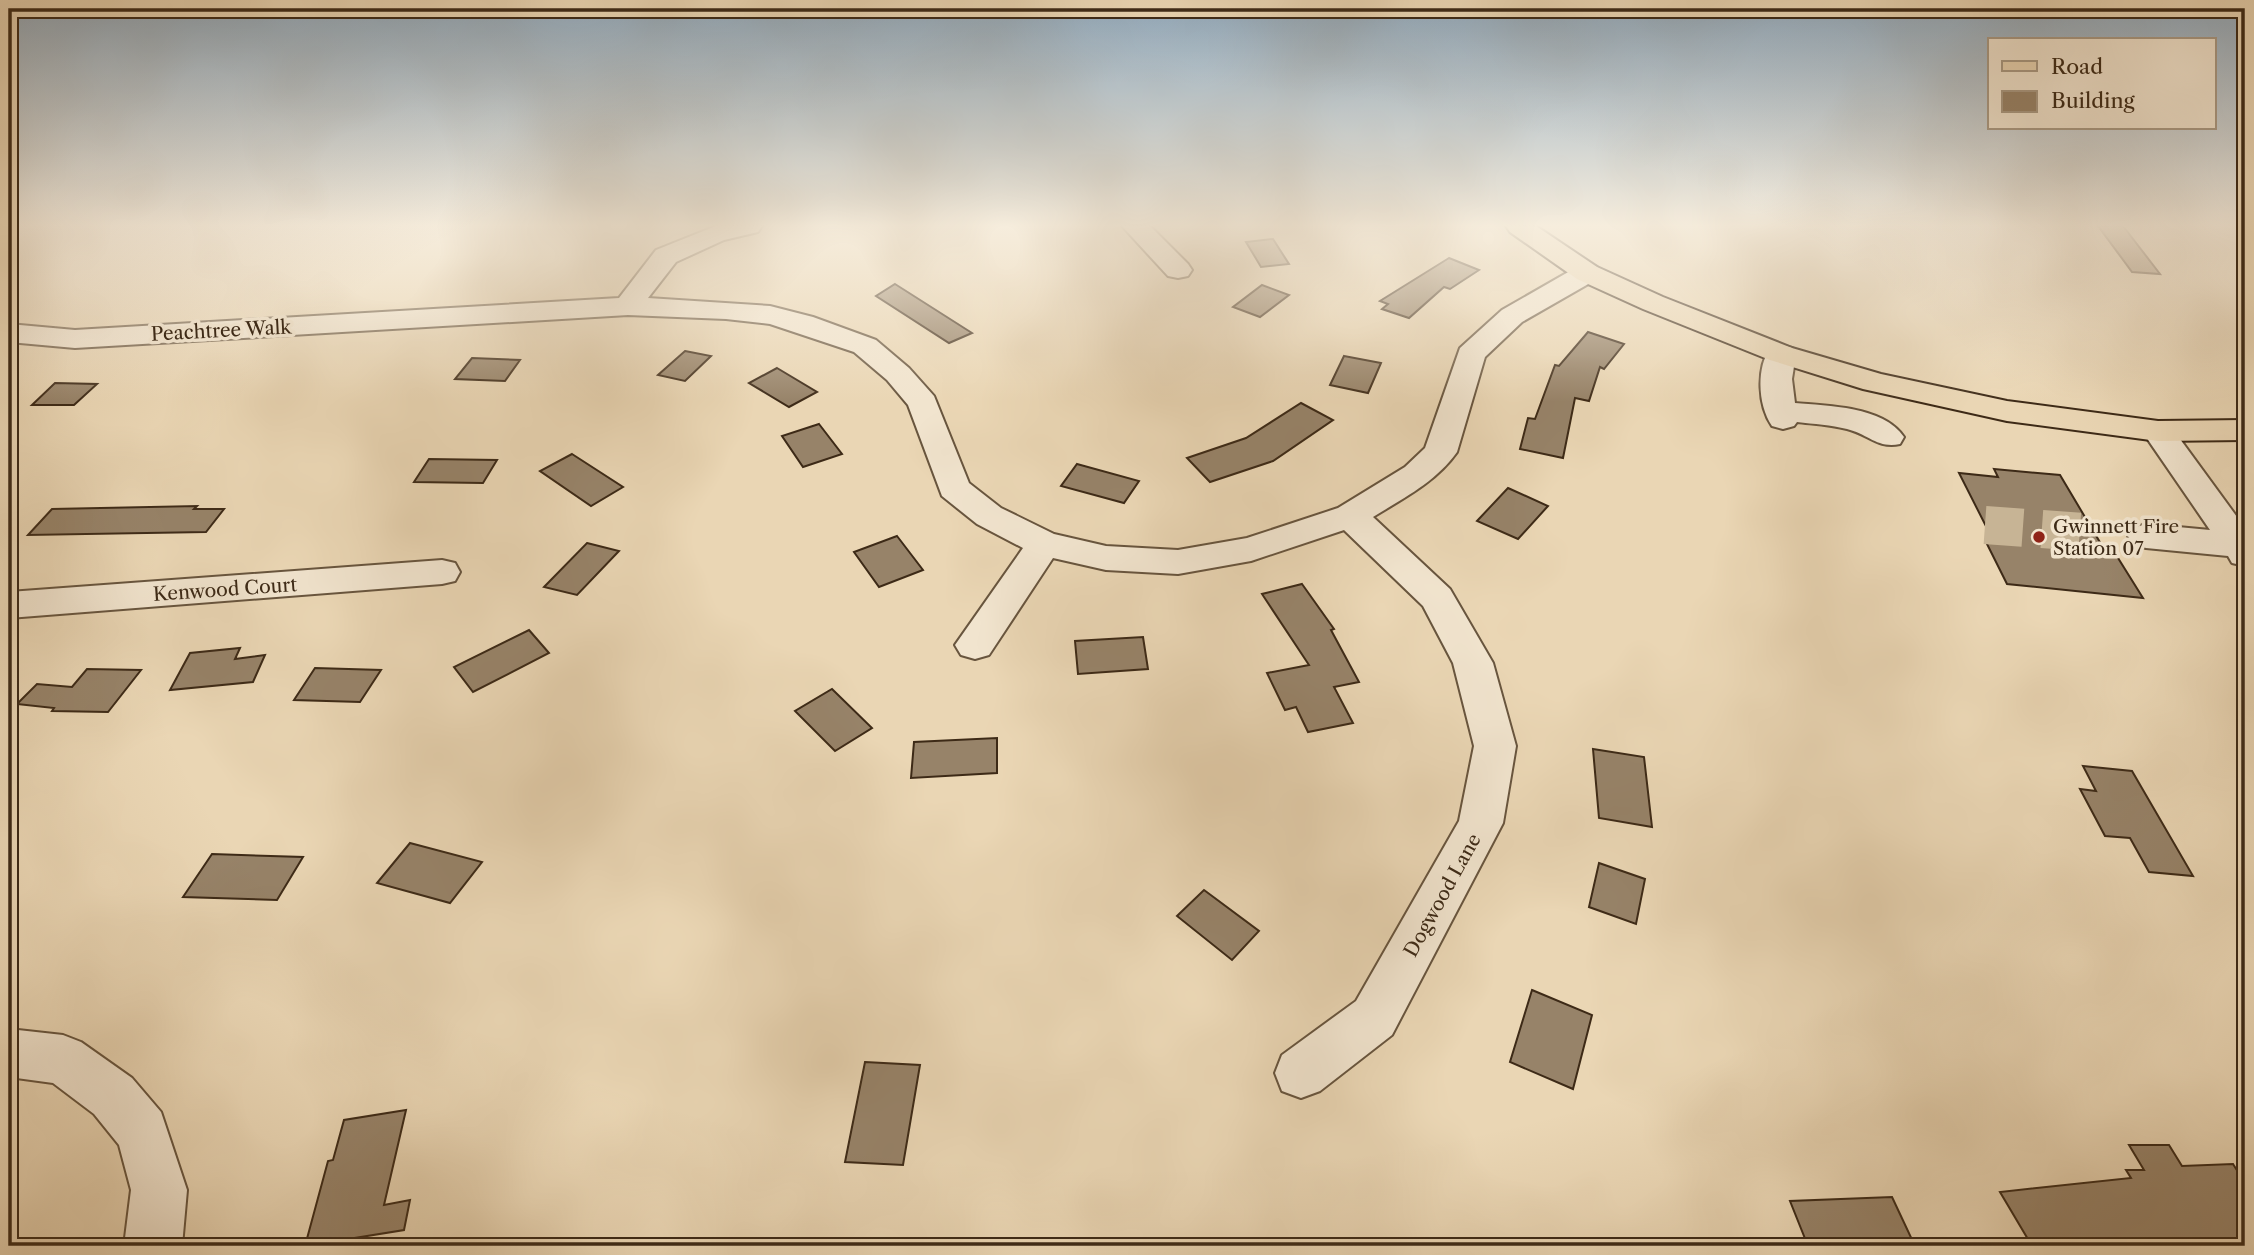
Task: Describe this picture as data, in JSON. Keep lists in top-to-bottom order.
{
  "streets": {
    "street": ["Peachtree Walk", "Kenwood Court", "Dogwood Lane"]
  },
  "crossings": [
    ["Peachtree Walk", "Dogwood Lane"]
  ],
  "places": ["Gwinnett Fire Station 07"],
  "legend": ["Road", "Building"]
}
